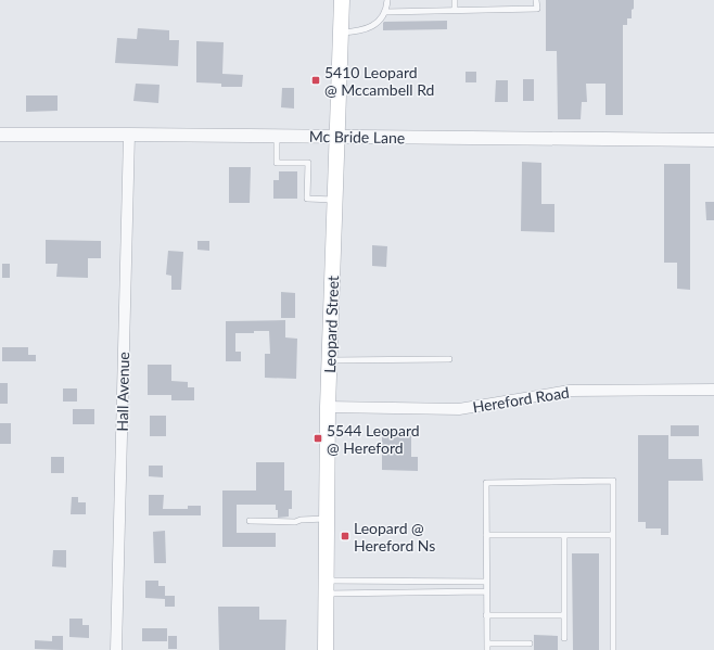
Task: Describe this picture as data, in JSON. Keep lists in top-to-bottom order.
{
  "streets": {
    "main road": ["Leopard Street"],
    "street": ["Mc Bride Lane", "Hall Avenue", "Hereford Road"]
  },
  "crossings": [
    ["Mc Bride Lane", "Leopard Street"],
    ["Mc Bride Lane", "Hall Avenue"],
    ["Leopard Street", "Hereford Road"]
  ],
  "places": {
    "transit": ["5410 Leopard @ Mccambell Rd", "5544 Leopard @ Hereford", "Leopard @ Hereford Ns"]
  }
}
